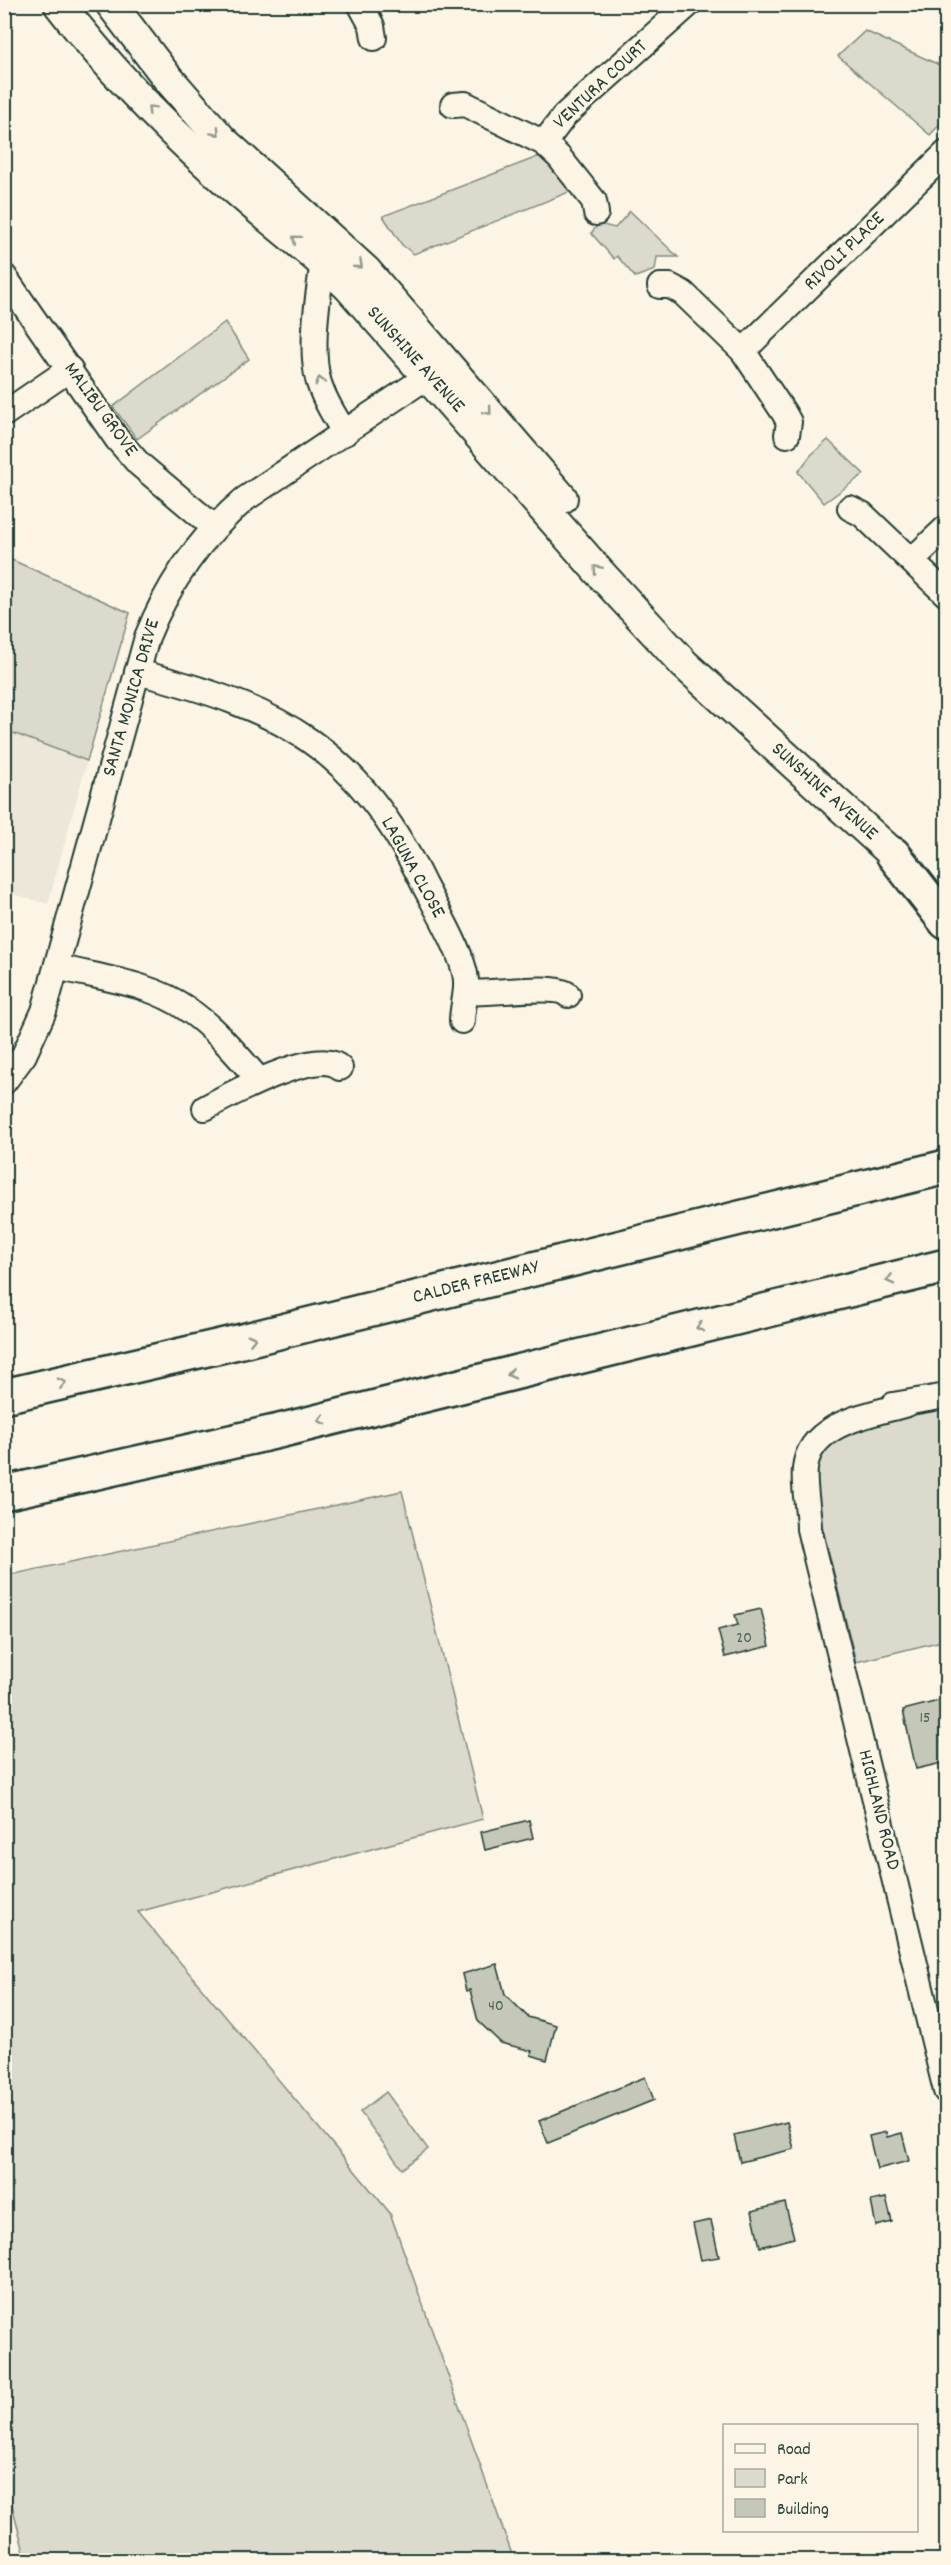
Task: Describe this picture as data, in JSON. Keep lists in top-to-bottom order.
{
  "streets": {
    "highway": ["CALDER FREEWAY"],
    "main road": ["SUNSHINE AVENUE"],
    "street": [
      "VENTURA COURT",
      "RIVOLI PLACE",
      "MALIBU GROVE",
      "SANTA MONICA DRIVE",
      "LAGUNA CLOSE",
      "HIGHLAND ROAD"
    ]
  },
  "crossings": [
    ["SUNSHINE AVENUE", "SANTA MONICA DRIVE"],
    ["MALIBU GROVE", "SANTA MONICA DRIVE"],
    ["SANTA MONICA DRIVE", "LAGUNA CLOSE"]
  ],
  "house_numbers": ["20", "15", "40"],
  "legend": ["Road", "Park", "Building"]
}
